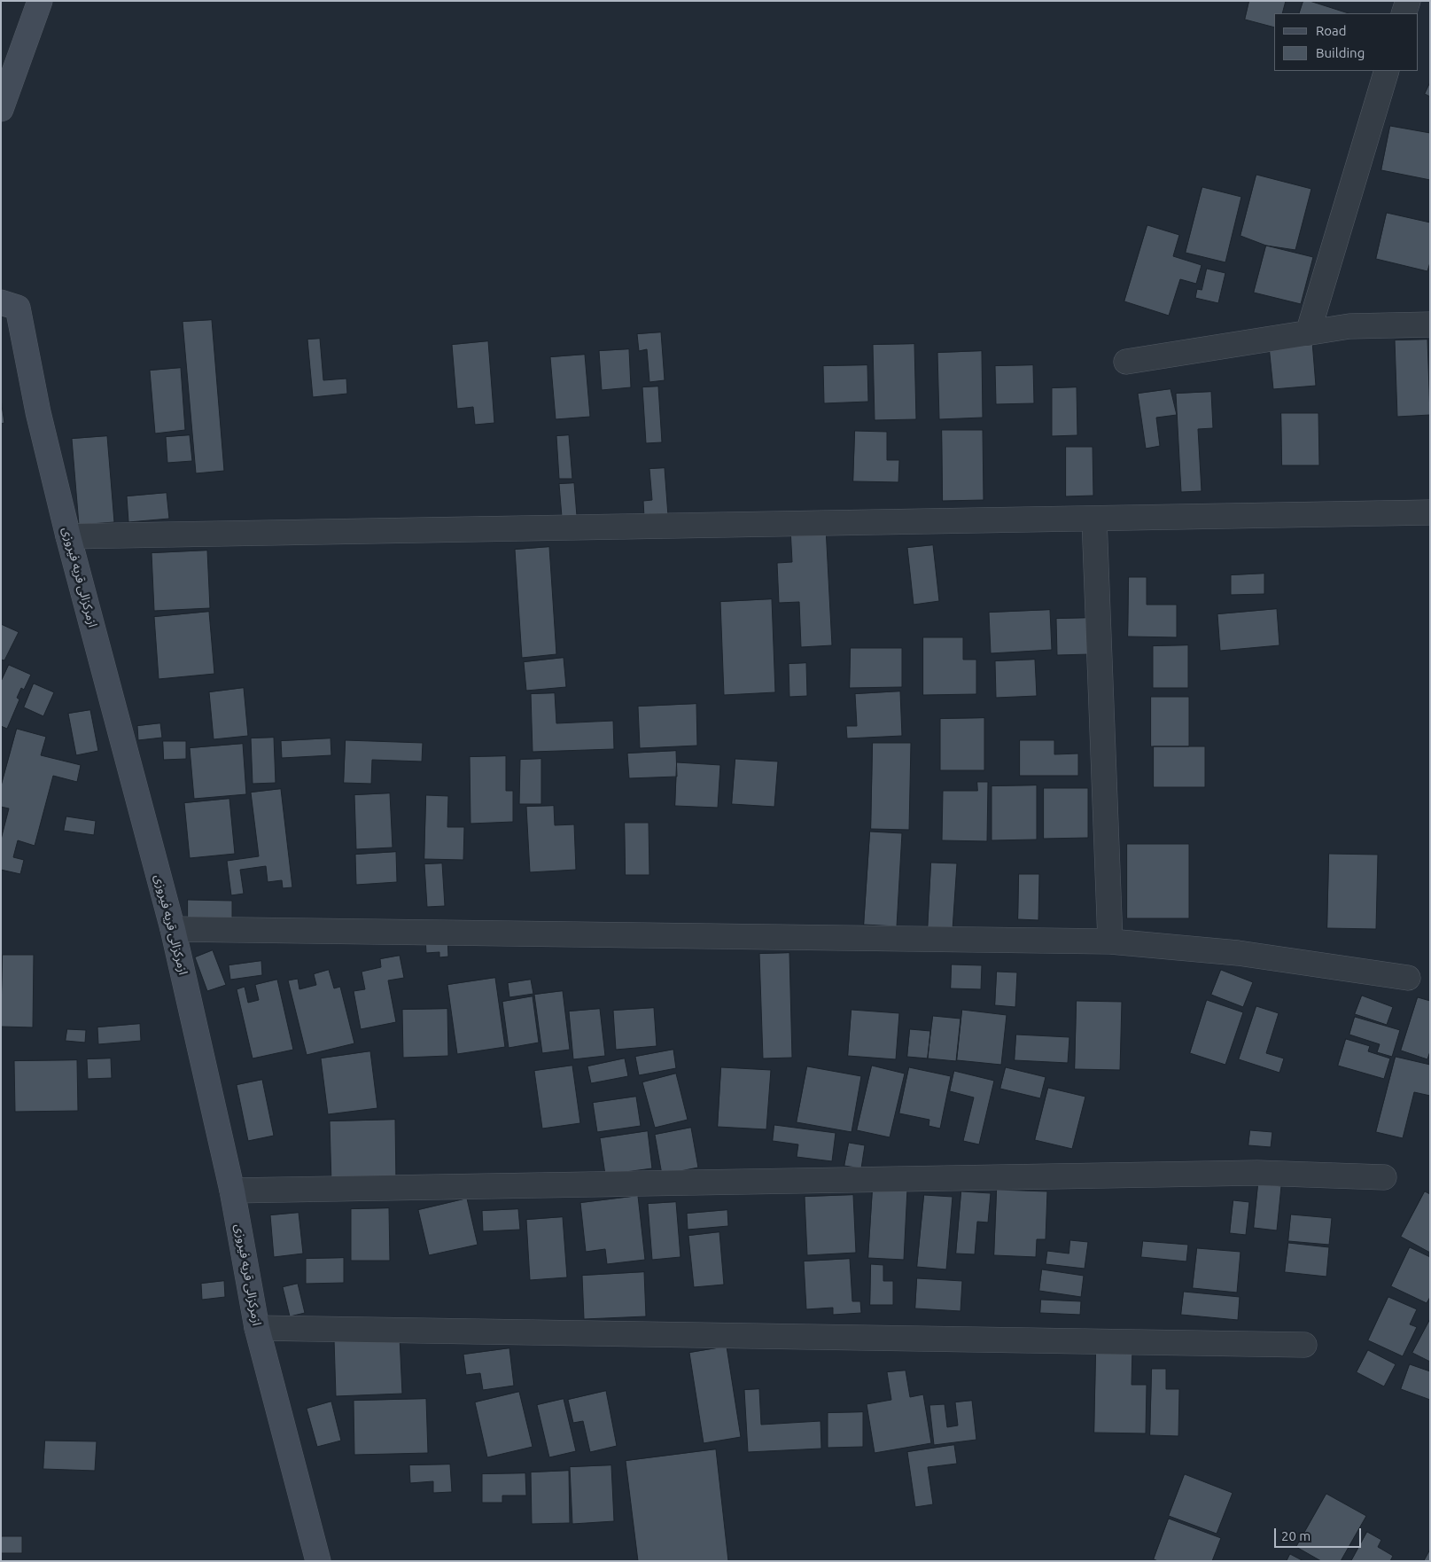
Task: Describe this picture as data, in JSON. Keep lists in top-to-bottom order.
{
  "streets": {
    "main road": ["ازمرکزالی قریه فیروزی"]
  },
  "legend": ["Road", "Building"],
  "scale_bar": "20 m"
}
